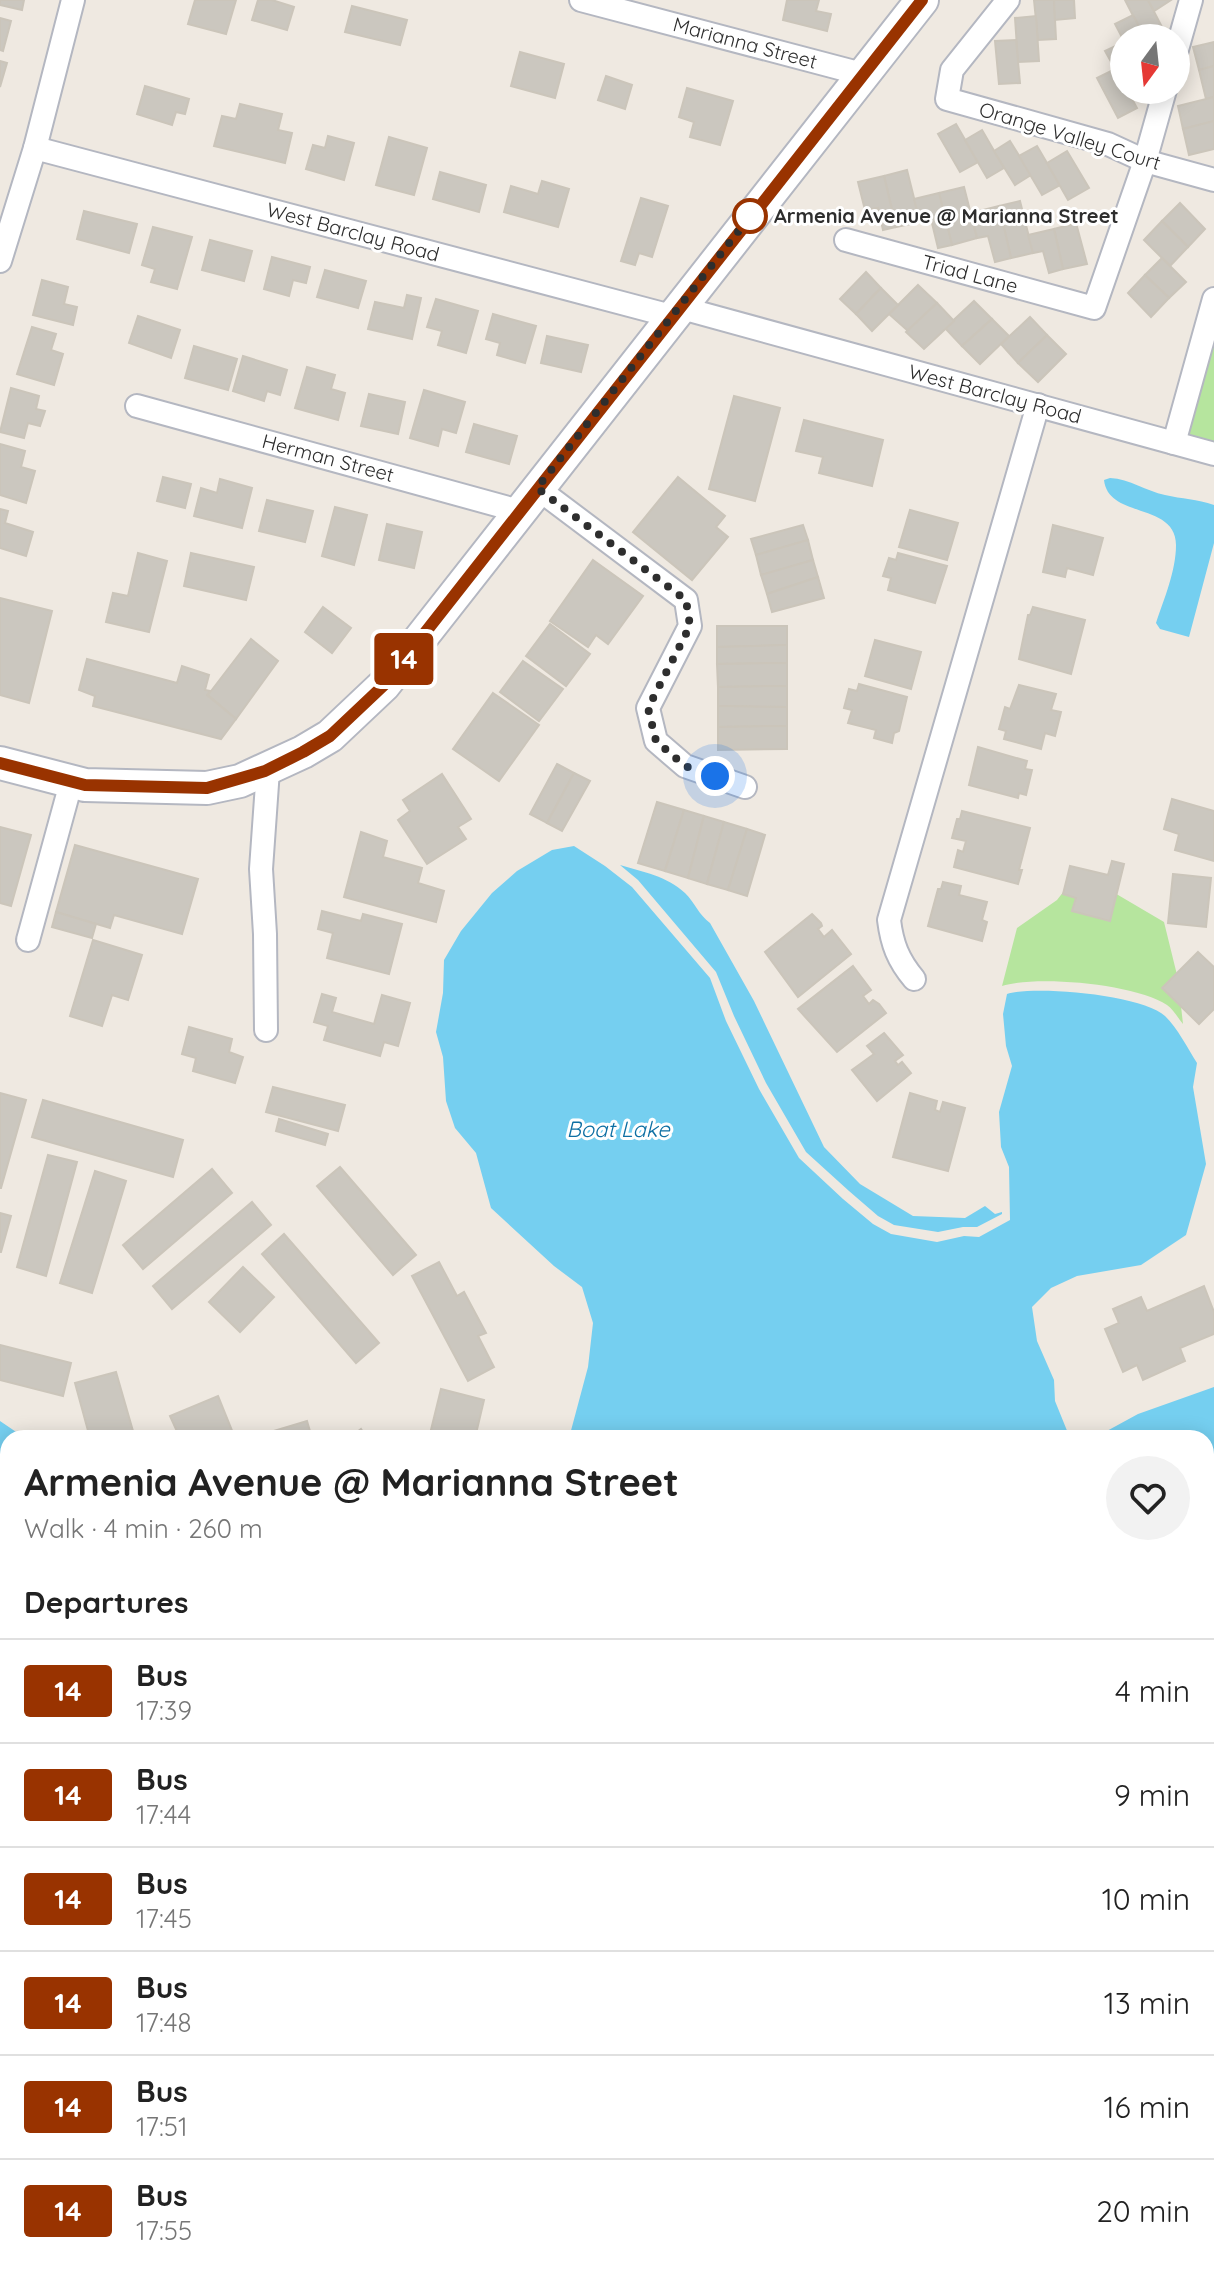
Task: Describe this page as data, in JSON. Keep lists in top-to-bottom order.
{
  "streets": {
    "street": [
      "Marianna Street",
      "Orange Valley Court",
      "West Barclay Road",
      "Triad Lane",
      "Herman Street"
    ]
  },
  "crossings": [
    ["Orange Valley Court", "Triad Lane"]
  ],
  "water": ["Boat Lake"],
  "places": ["Armenia Avenue @ Marianna Street"],
  "lines": ["bus line 14"],
  "north": "bottom",
  "page": {
    "on_map": "14",
    "heading": [
      ["Armenia Avenue @ Marianna Street", "Walk · 4 min · 260 m"],
      "Departures"
    ],
    "list": [
      {
        "mark": "14",
        "name": "Bus",
        "note": "17:39",
        "value": "4 min"
      },
      {
        "mark": "14",
        "name": "Bus",
        "note": "17:44",
        "value": "9 min"
      },
      {
        "mark": "14",
        "name": "Bus",
        "note": "17:45",
        "value": "10 min"
      },
      {
        "mark": "14",
        "name": "Bus",
        "note": "17:48",
        "value": "13 min"
      },
      {
        "mark": "14",
        "name": "Bus",
        "note": "17:51",
        "value": "16 min"
      },
      {
        "mark": "14",
        "name": "Bus",
        "note": "17:55",
        "value": "20 min"
      }
    ]
  }
}
